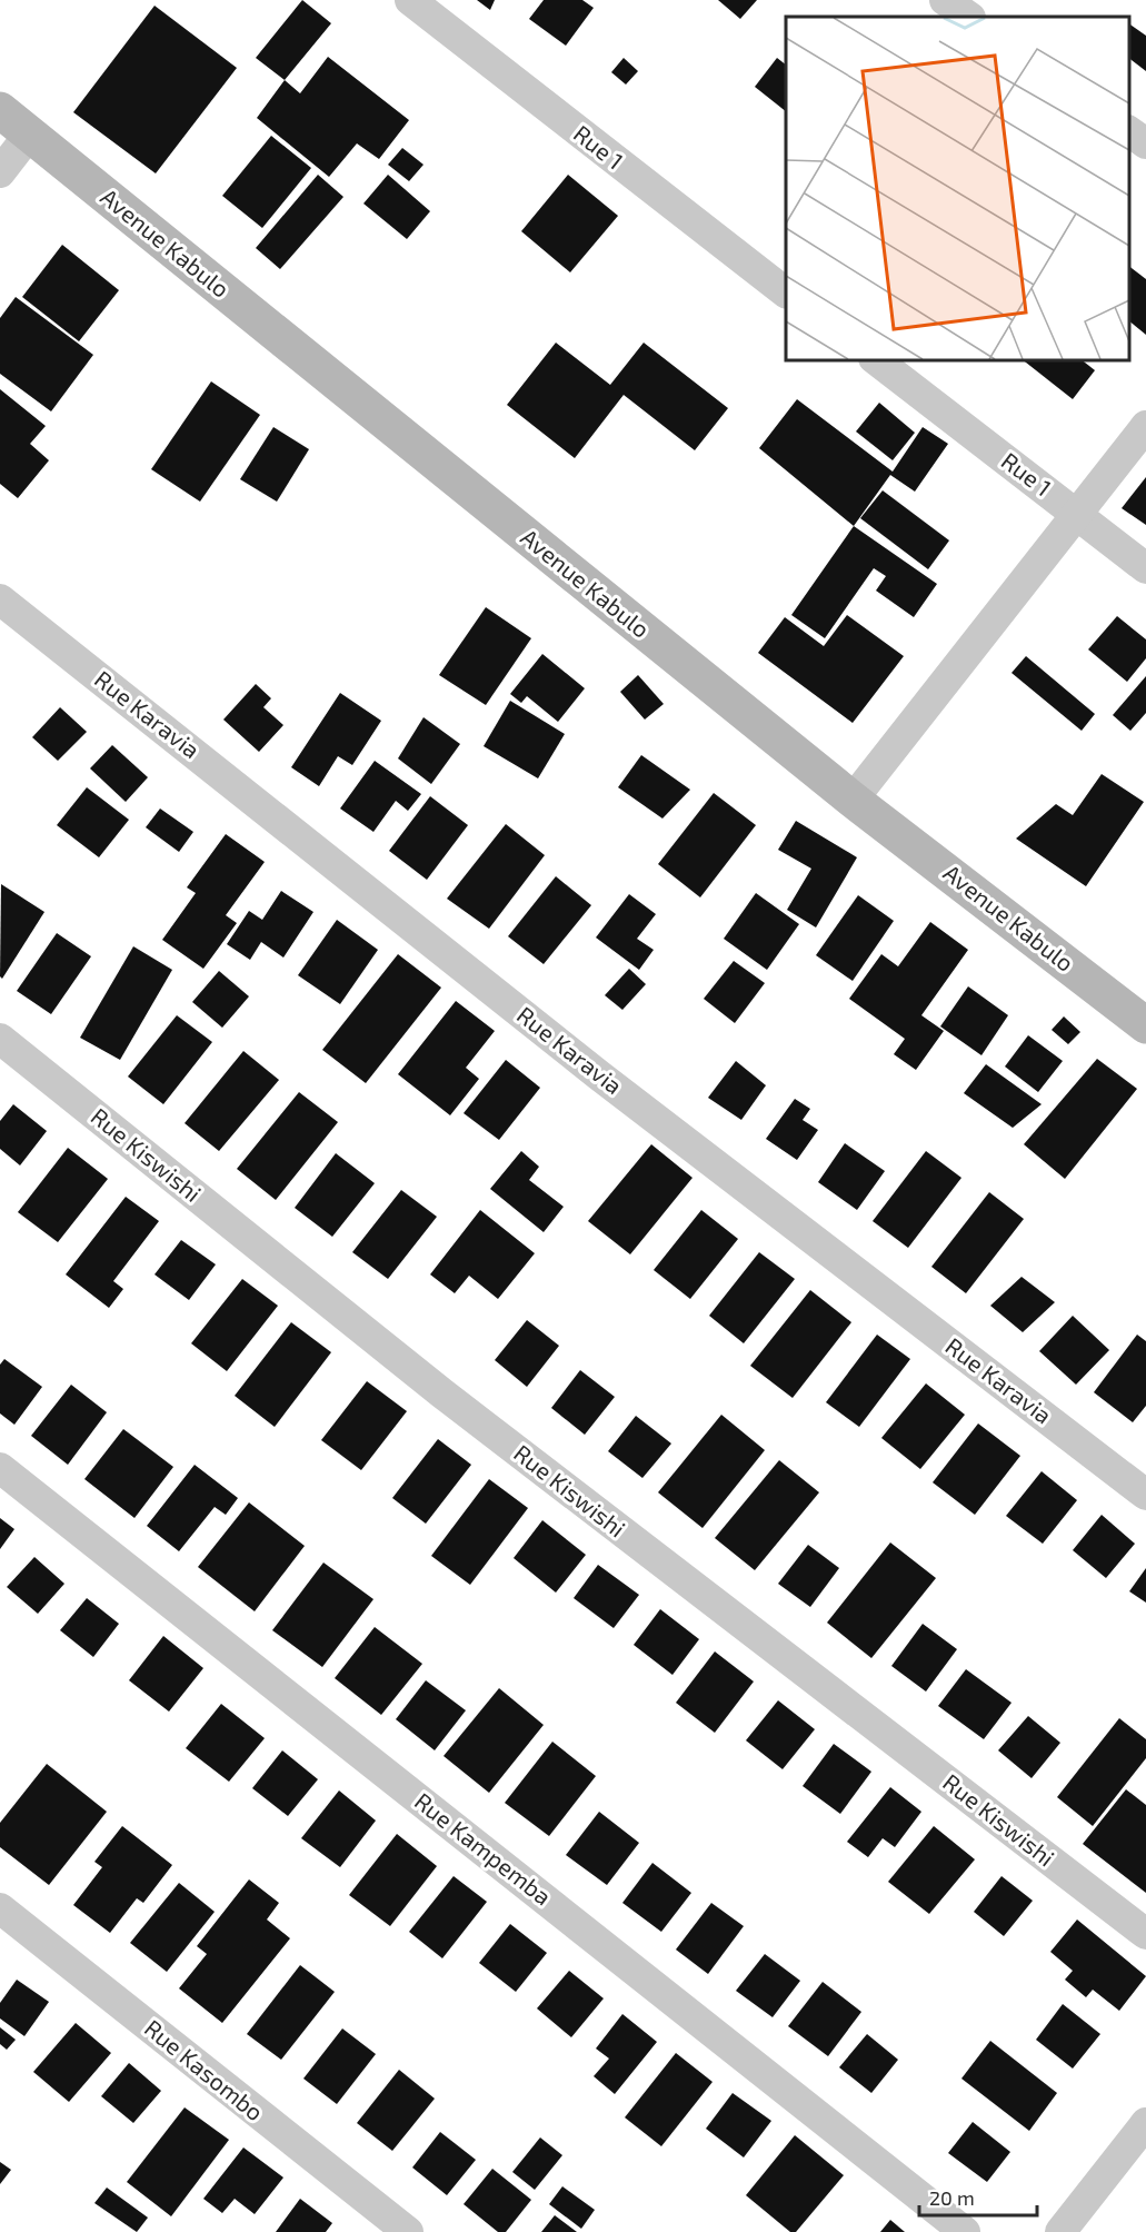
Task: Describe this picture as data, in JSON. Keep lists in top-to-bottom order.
{
  "streets": {
    "street": [
      "Rue 1",
      "Avenue Kabulo",
      "Rue Karavia",
      "Rue Kiswishi",
      "Rue Kampemba",
      "Rue Kasombo"
    ]
  },
  "scale_bar": "20 m"
}
